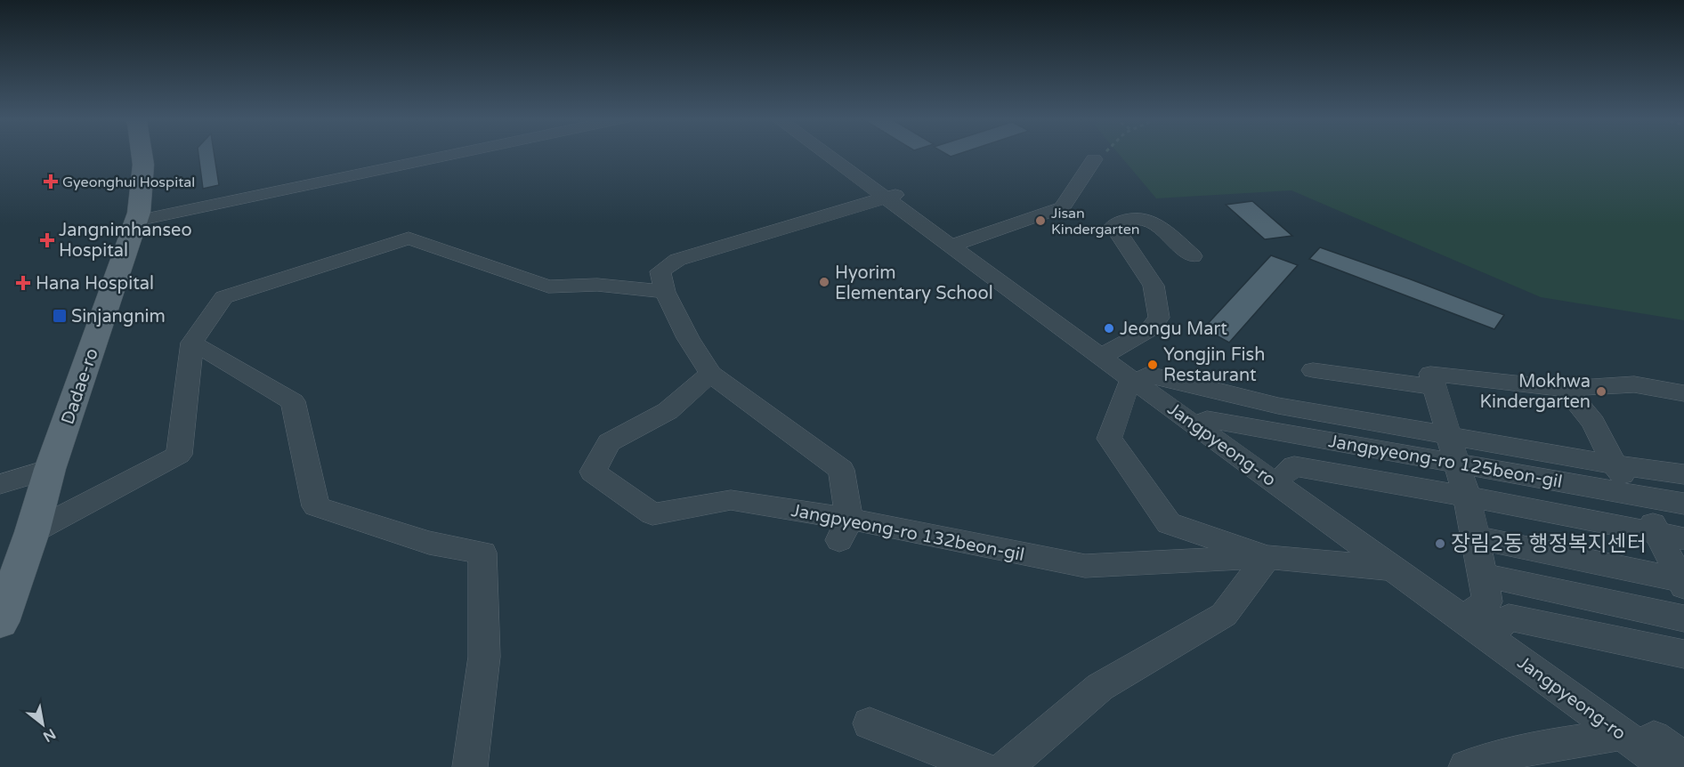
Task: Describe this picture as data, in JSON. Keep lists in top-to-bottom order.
{
  "streets": {
    "main road": ["Dadae-ro"],
    "street": ["Jangpyeong-ro", "Jangpyeong-ro 125beon-gil", "Jangpyeong-ro 132beon-gil"]
  },
  "crossings": [
    ["Jangpyeong-ro", "Jangpyeong-ro 125beon-gil"],
    ["Jangpyeong-ro", "Jangpyeong-ro 132beon-gil"]
  ],
  "places": {
    "health": ["Gyeonghui Hospital", "Jangnimhanseo Hospital", "Hana Hospital"],
    "other": [
      "Jisan Kindergarten",
      "Hyorim Elementary School",
      "Jeongu Mart",
      "Yongjin Fish Restaurant",
      "Mokhwa Kindergarten",
      "장림2동 행정복지센터"
    ],
    "transit": ["Sinjangnim"]
  },
  "north": "bottom right"
}
